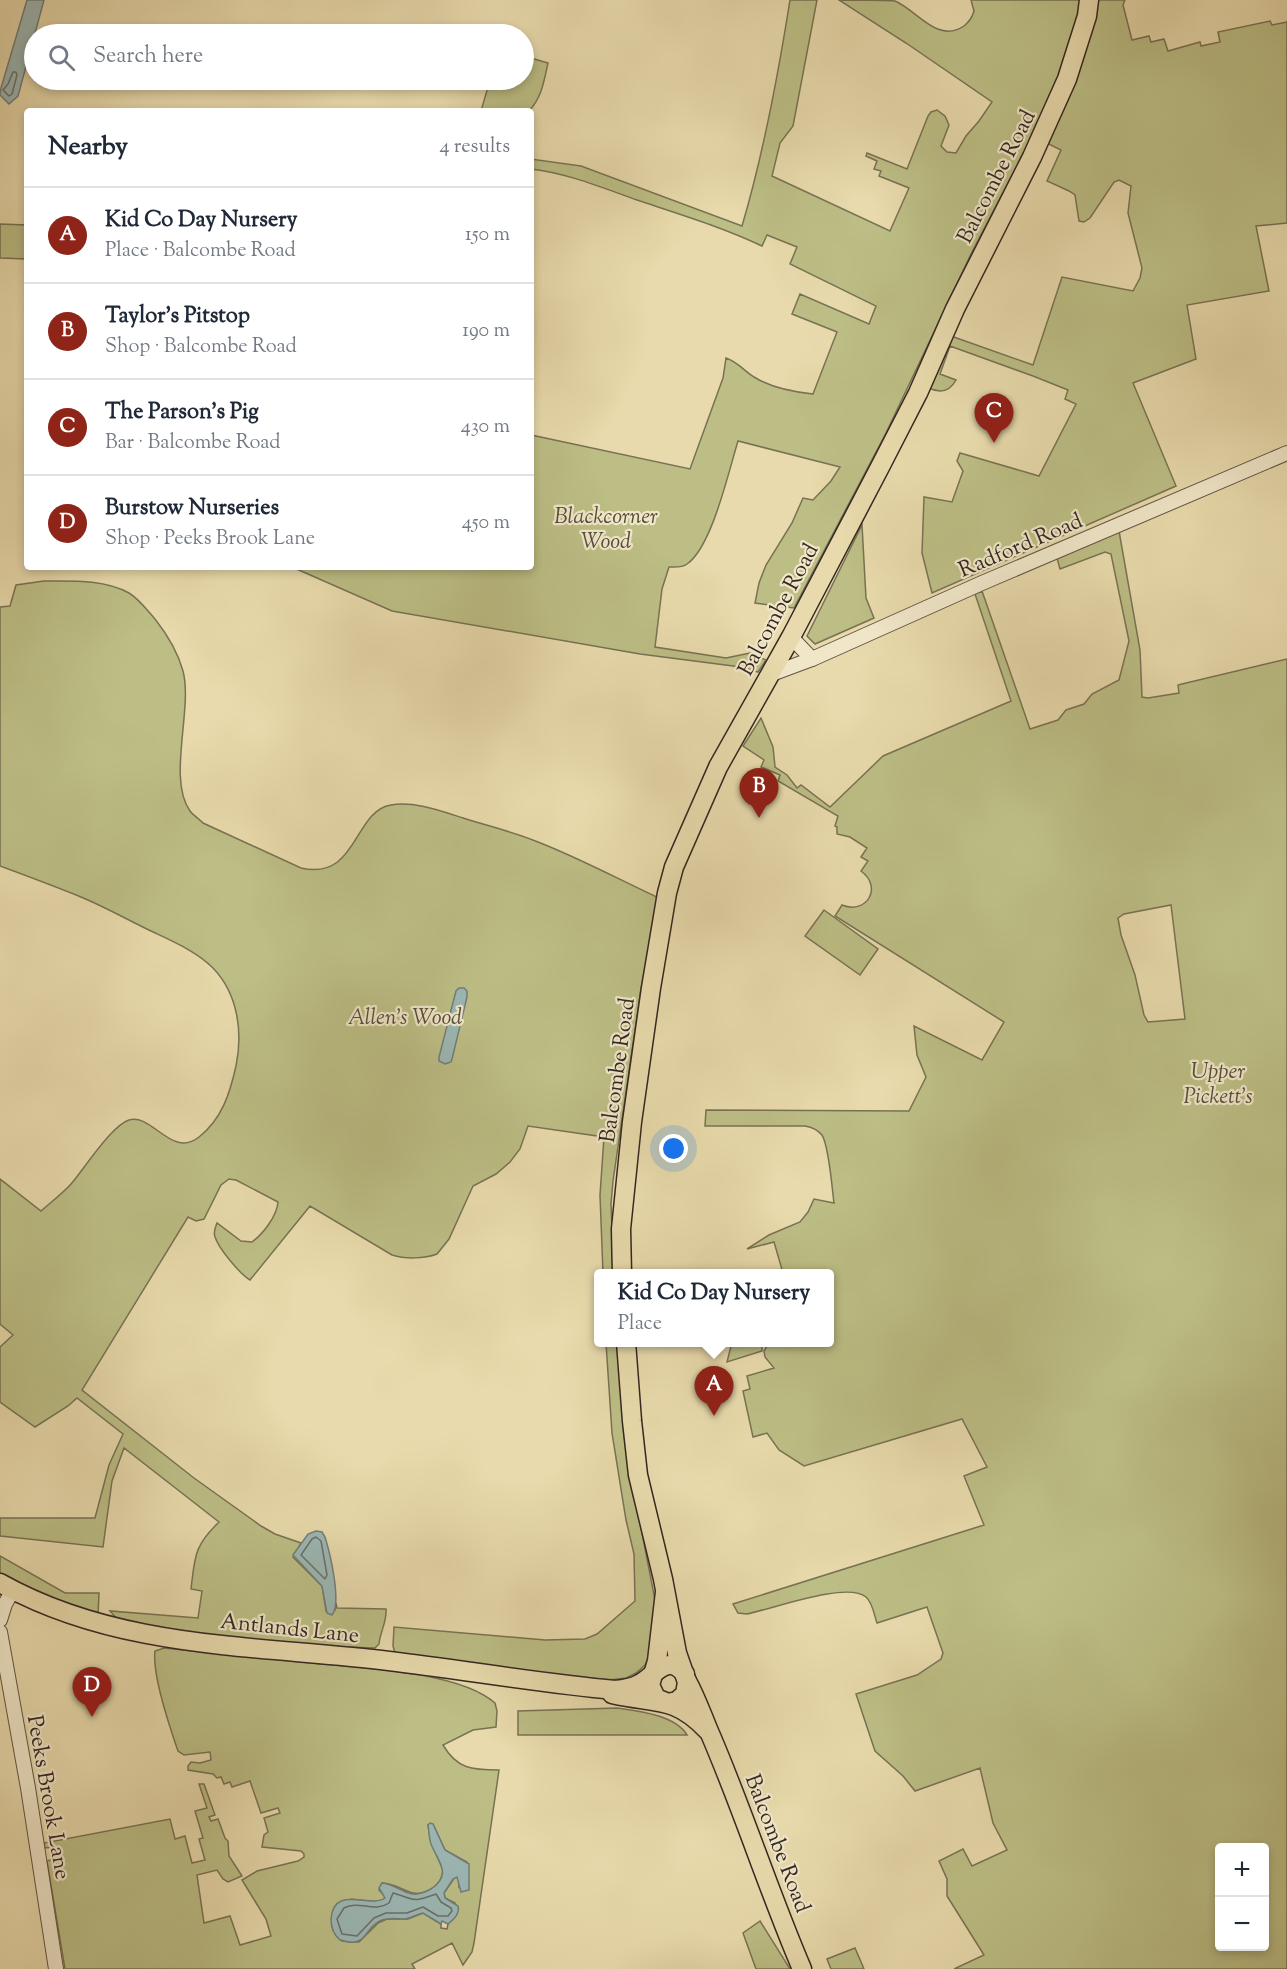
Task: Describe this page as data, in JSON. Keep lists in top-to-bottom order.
{
  "streets": {
    "main road": ["Balcombe Road", "Antlands Lane"],
    "street": ["Radford Road", "Peeks Brook Lane"]
  },
  "crossings": [
    ["Balcombe Road", "Radford Road"],
    ["Balcombe Road", "Antlands Lane"]
  ],
  "parks": ["Blackcorner Wood", "Allen's Wood", "Upper Pickett's"],
  "page": {
    "search": "Search here",
    "heading": ["Nearby", "4 results"],
    "list": [
      {
        "mark": "A",
        "name": "Kid Co Day Nursery",
        "note": "Place · Balcombe Road",
        "value": "150 m"
      },
      {
        "mark": "B",
        "name": "Taylor's Pitstop",
        "note": "Shop · Balcombe Road",
        "value": "190 m"
      },
      {
        "mark": "C",
        "name": "The Parson's Pig",
        "note": "Bar · Balcombe Road",
        "value": "430 m"
      },
      {
        "mark": "D",
        "name": "Burstow Nurseries",
        "note": "Shop · Peeks Brook Lane",
        "value": "450 m"
      }
    ],
    "pins": [
      "C",
      "B",
      "A",
      "D"
    ],
    "popup": ["Kid Co Day Nursery", "Place"],
    "map_buttons": ["+", "−"]
  }
}
